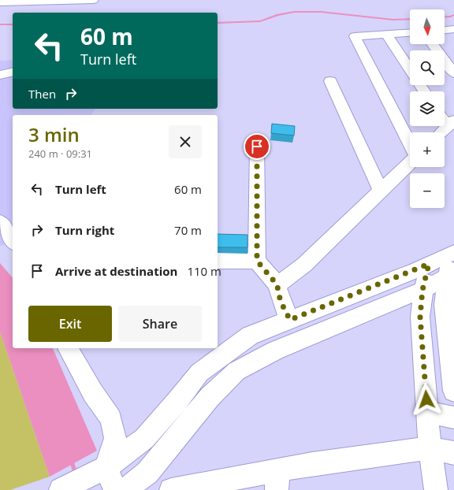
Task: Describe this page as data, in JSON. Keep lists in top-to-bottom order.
{
  "north": "bottom",
  "page": {
    "map_buttons": ["+", "−"],
    "turn": ["60 m", "Turn left"],
    "then": "Then",
    "heading": ["3 min", "240 m · 09:31"],
    "list": [
      {
        "name": "Turn left",
        "value": "60 m"
      },
      {
        "name": "Turn right",
        "value": "70 m"
      },
      {
        "name": "Arrive at destination",
        "value": "110 m"
      }
    ],
    "buttons": ["Exit", "Share"]
  }
}
